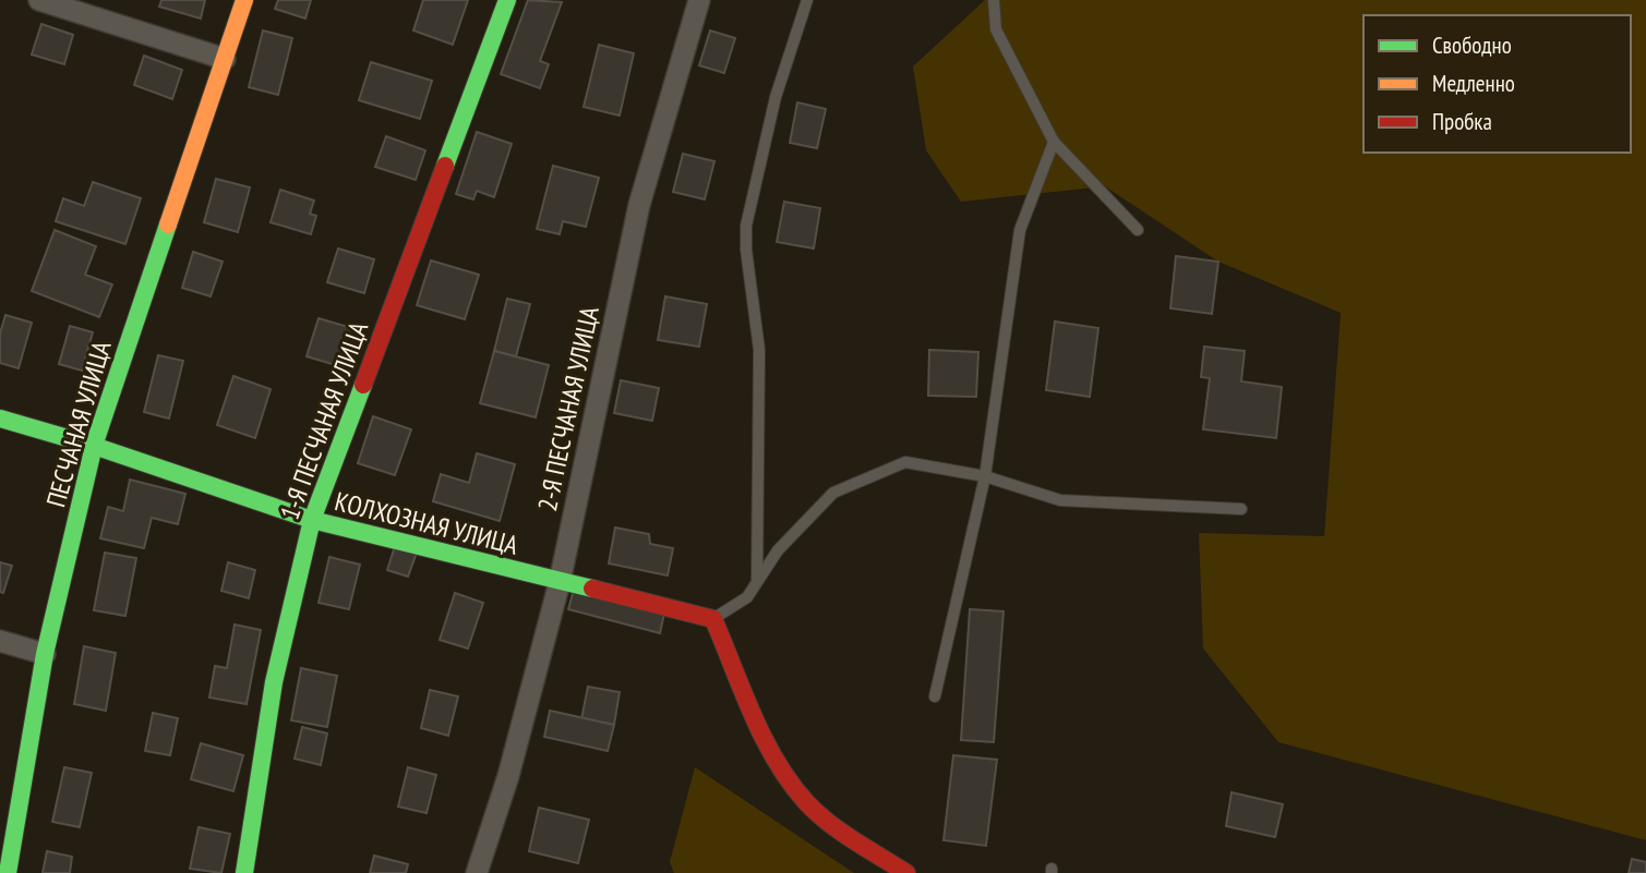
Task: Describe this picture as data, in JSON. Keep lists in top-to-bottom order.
{
  "streets": {
    "street": [
      "2-Я ПЕСЧАНАЯ УЛИЦА",
      "1-Я ПЕСЧАНАЯ УЛИЦА",
      "ПЕСЧАНАЯ УЛИЦА",
      "КОЛХОЗНАЯ УЛИЦА"
    ]
  },
  "crossings": [
    ["2-Я ПЕСЧАНАЯ УЛИЦА", "КОЛХОЗНАЯ УЛИЦА"],
    ["1-Я ПЕСЧАНАЯ УЛИЦА", "КОЛХОЗНАЯ УЛИЦА"],
    ["ПЕСЧАНАЯ УЛИЦА", "КОЛХОЗНАЯ УЛИЦА"]
  ],
  "legend": ["Свободно", "Медленно", "Пробка"]
}
